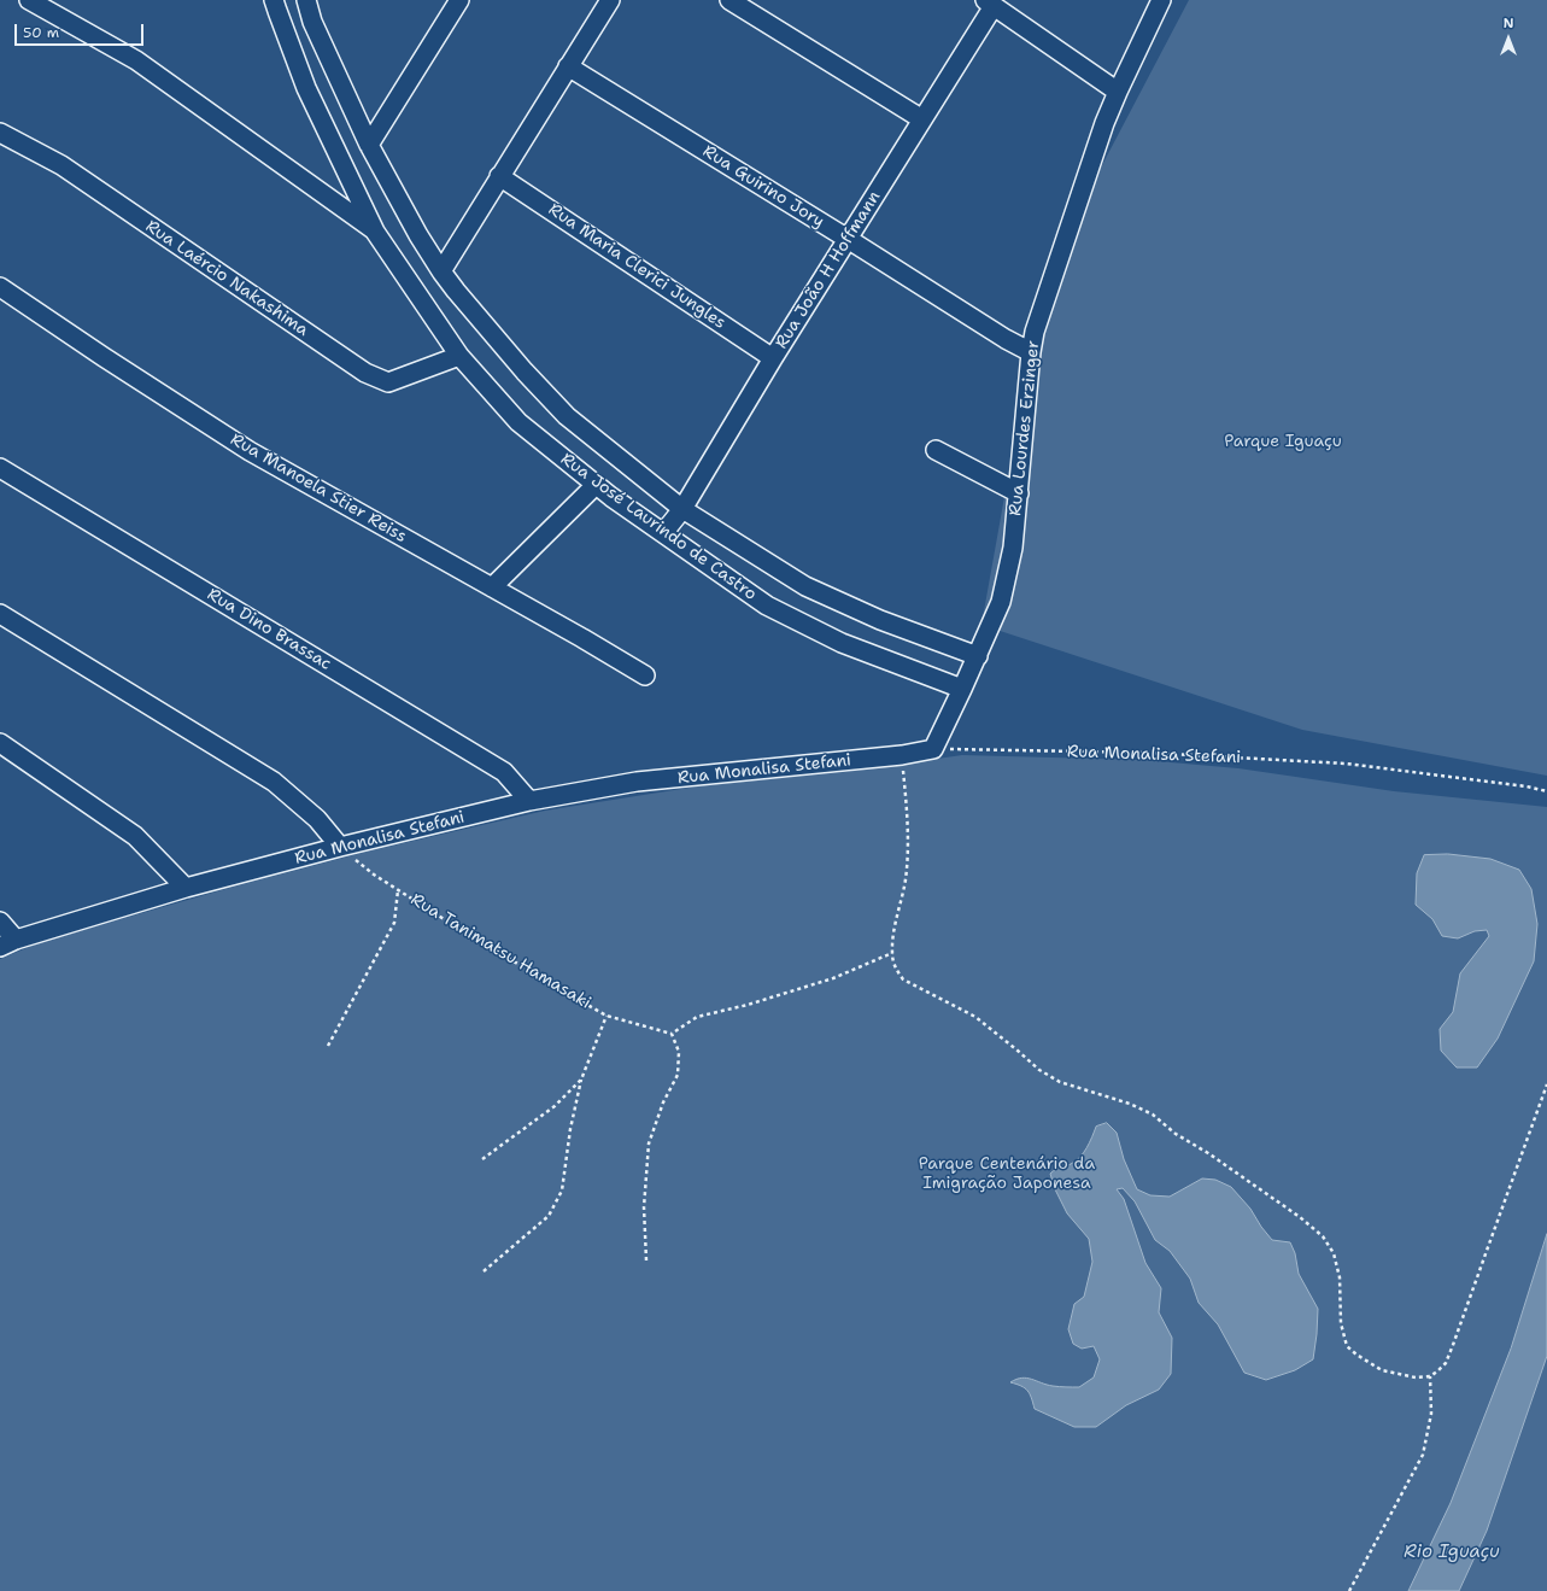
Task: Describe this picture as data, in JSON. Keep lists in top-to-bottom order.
{
  "streets": {
    "street": [
      "Rua Guirino Jory",
      "Rua Maria Clerici Jungles",
      "Rua João H Hoffmann",
      "Rua Laércio Nakashima",
      "Rua Lourdes Erzinger",
      "Rua Manoela Stier Reiss",
      "Rua José Laurindo de Castro",
      "Rua Dino Brassac",
      "Rua Monalisa Stefani"
    ],
    "path": ["Rua Tanimatsu Hamasaki"]
  },
  "crossings": [
    ["Rua Guirino Jory", "Rua João H Hoffmann"],
    ["Rua Guirino Jory", "Rua Lourdes Erzinger"],
    ["Rua Maria Clerici Jungles", "Rua João H Hoffmann"],
    ["Rua João H Hoffmann", "Rua José Laurindo de Castro"],
    ["Rua Laércio Nakashima", "Rua José Laurindo de Castro"],
    ["Rua Lourdes Erzinger", "Rua José Laurindo de Castro"],
    ["Rua Lourdes Erzinger", "Rua Monalisa Stefani"],
    ["Rua Dino Brassac", "Rua Monalisa Stefani"],
    ["Rua Monalisa Stefani", "Rua Tanimatsu Hamasaki"]
  ],
  "water": ["Rio Iguaçu"],
  "parks": ["Parque Iguaçu", "Parque Centenário da Imigração Japonesa"],
  "scale_bar": "50 m",
  "north": "top"
}
